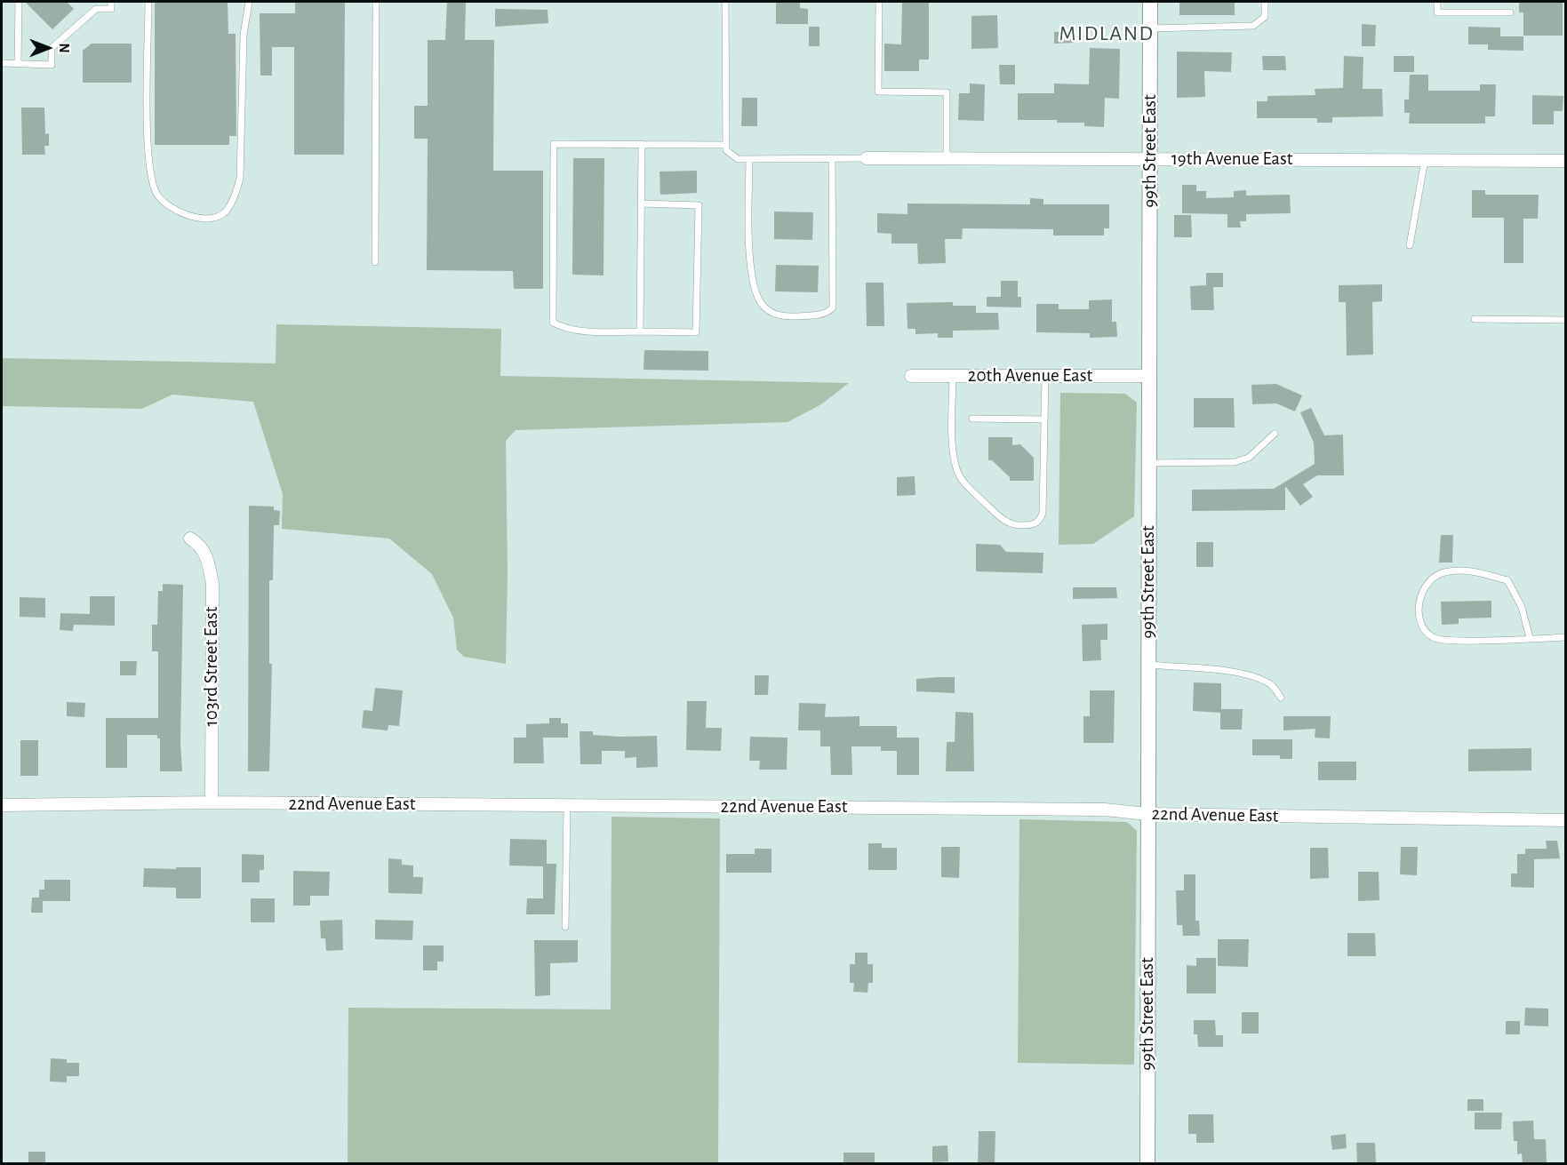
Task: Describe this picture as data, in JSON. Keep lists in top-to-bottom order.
{
  "streets": {
    "street": [
      "99th Street East",
      "19th Avenue East",
      "20th Avenue East",
      "103rd Street East",
      "22nd Avenue East"
    ]
  },
  "crossings": [
    ["99th Street East", "19th Avenue East"],
    ["99th Street East", "20th Avenue East"],
    ["99th Street East", "22nd Avenue East"],
    ["103rd Street East", "22nd Avenue East"]
  ],
  "districts": ["MIDLAND"],
  "north": "right"
}
